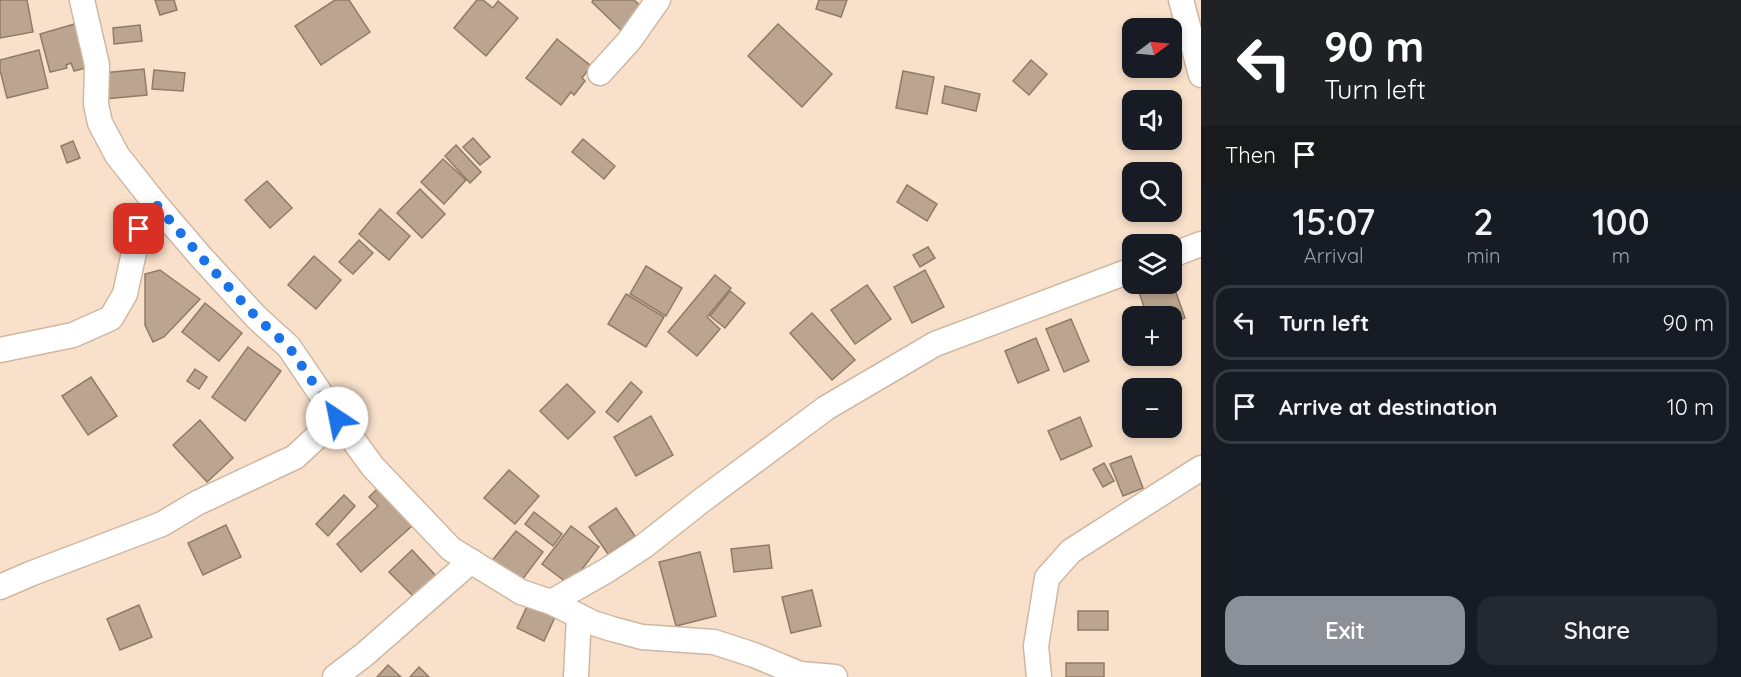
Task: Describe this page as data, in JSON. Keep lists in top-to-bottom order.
{
  "north": "right",
  "page": {
    "turn": ["90 m", "Turn left"],
    "map_buttons": ["+", "−"],
    "then": "Then",
    "eta": [
      "15:07",
      "Arrival",
      "2",
      "min",
      "100",
      "m"
    ],
    "list": [
      {
        "name": "Turn left",
        "value": "90 m"
      },
      {
        "name": "Arrive at destination",
        "value": "10 m"
      }
    ],
    "buttons": ["Exit", "Share"]
  }
}
